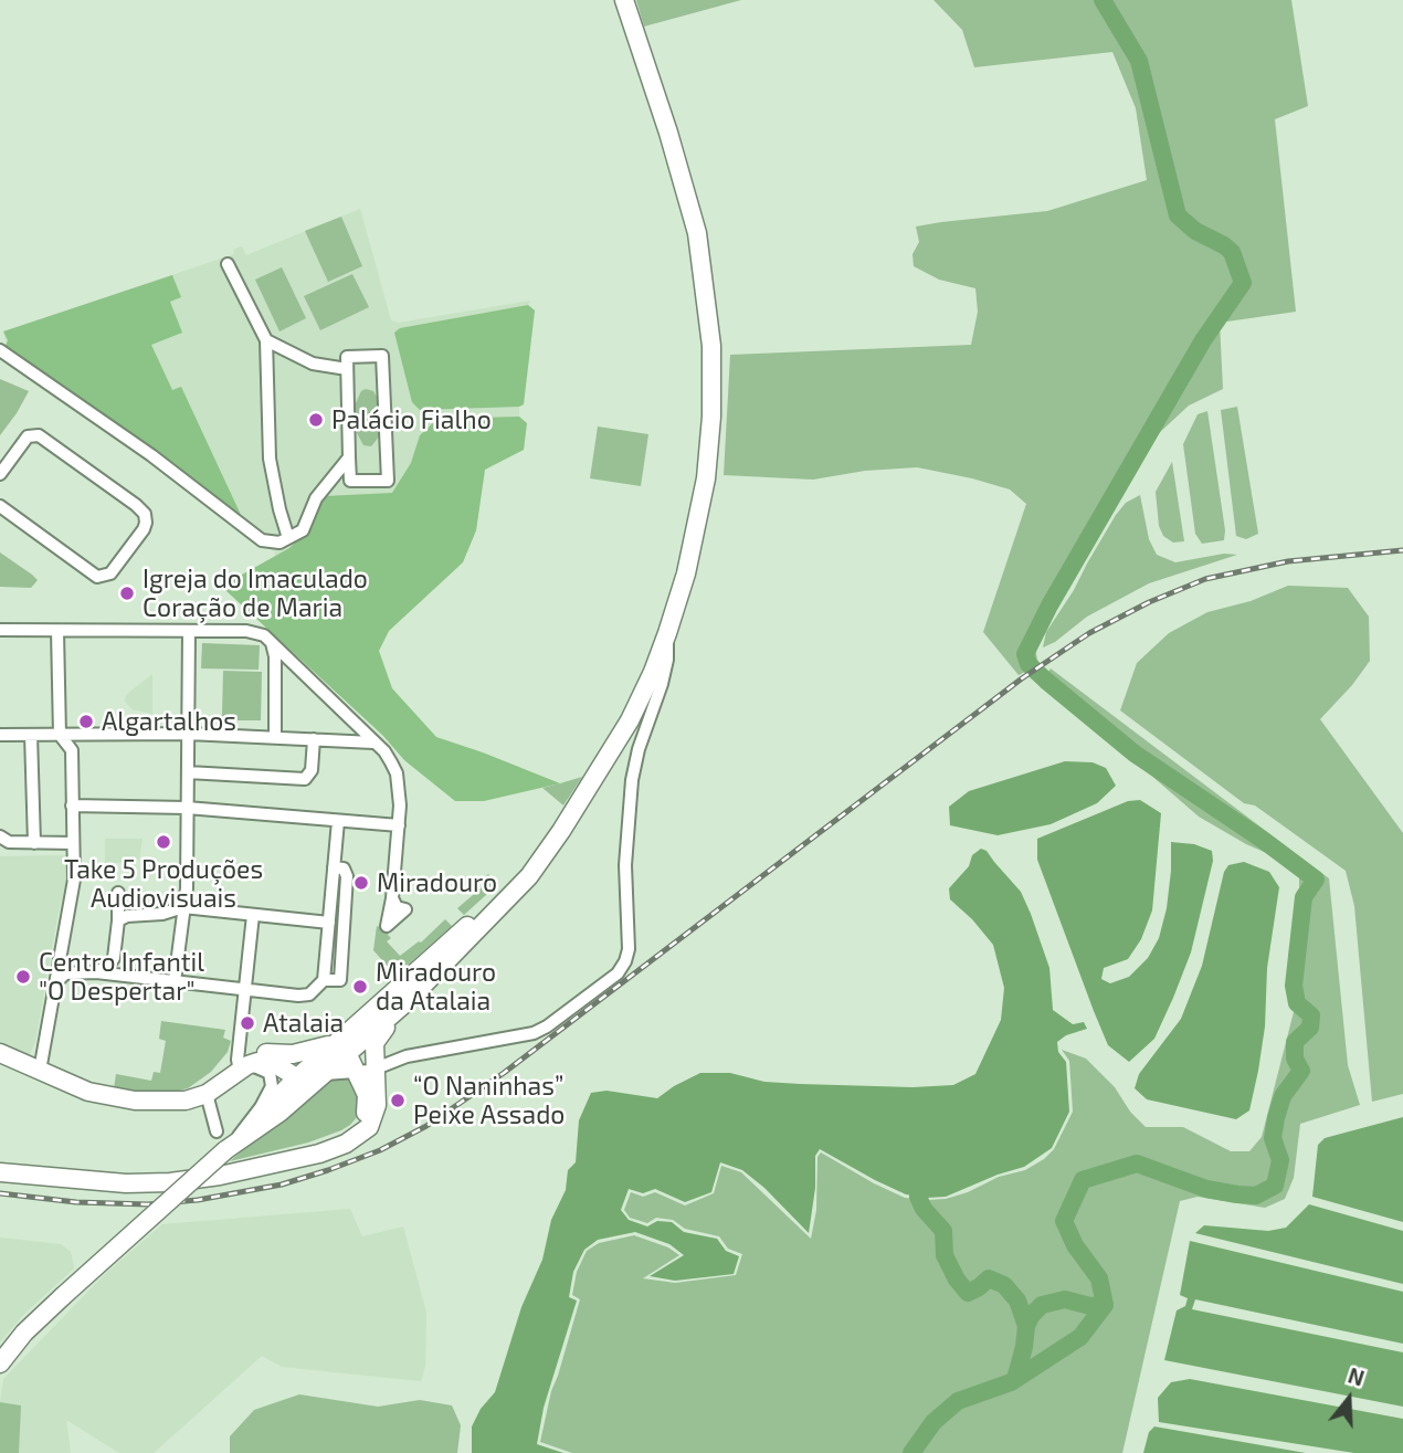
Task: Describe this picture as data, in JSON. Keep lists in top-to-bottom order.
{
  "places": [
    "Palácio Fialho",
    "Igreja do Imaculado Coração de Maria",
    "Algartalhos",
    "Take 5 Produções Audiovisuais",
    "Miradouro",
    "Centro Infantil \"O Despertar\"",
    "Miradouro da Atalaia",
    "Atalaia",
    "“O Naninhas” Peixe Assado"
  ],
  "north": "top"
}
